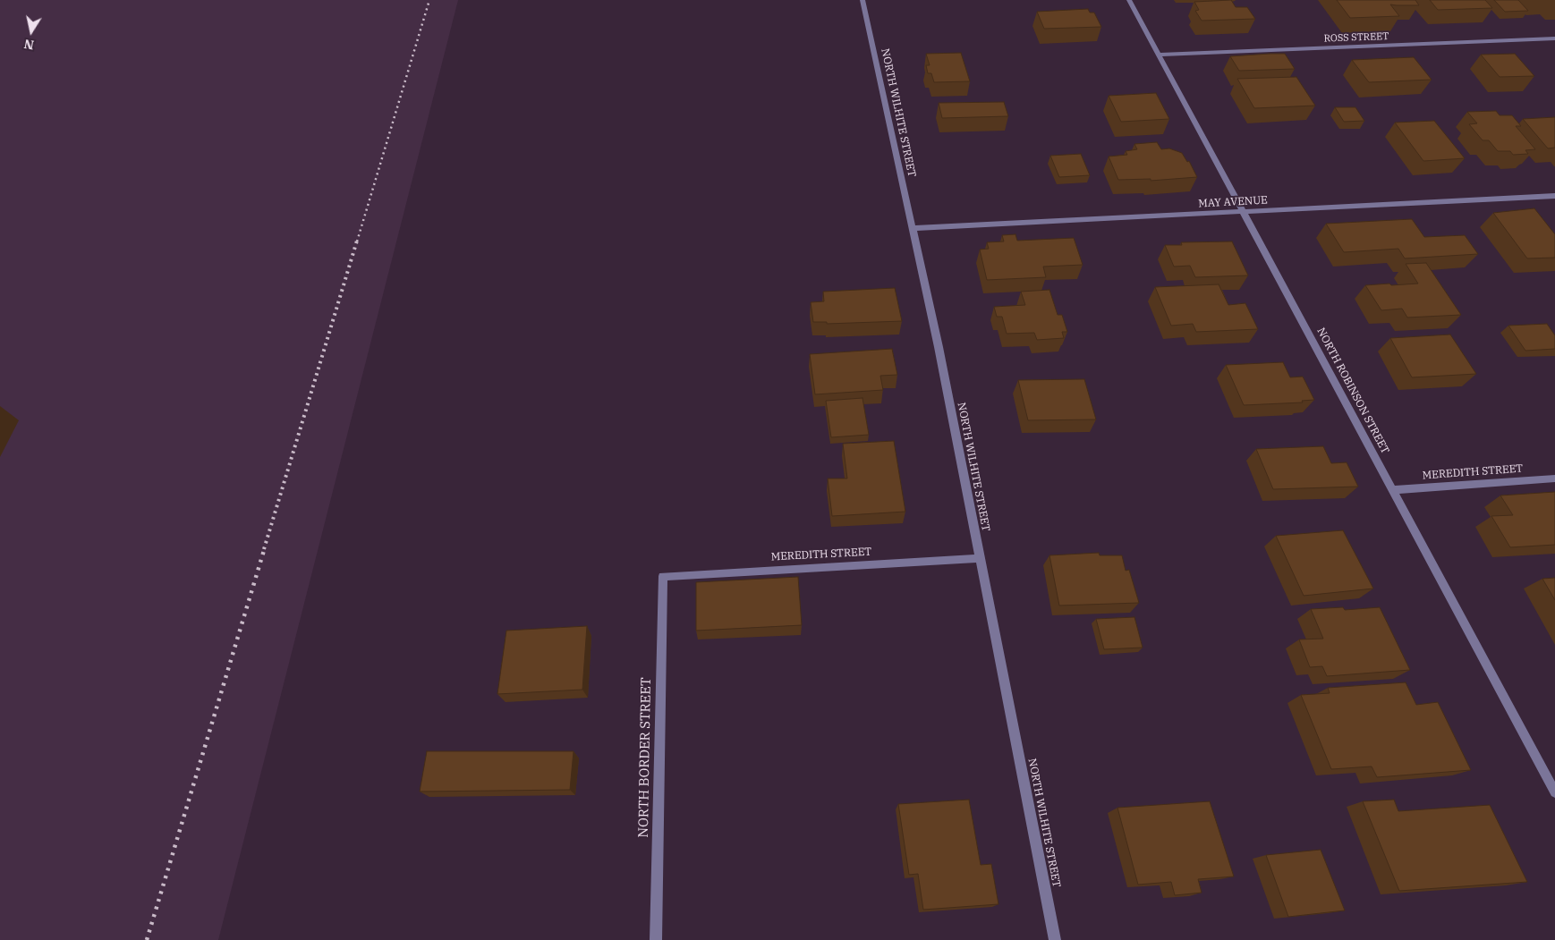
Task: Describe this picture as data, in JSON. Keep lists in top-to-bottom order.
{
  "streets": {
    "street": [
      "ROSS STREET",
      "NORTH WILHITE STREET",
      "MAY AVENUE",
      "NORTH ROBINSON STREET",
      "MEREDITH STREET",
      "NORTH BORDER STREET"
    ]
  },
  "crossings": [
    ["ROSS STREET", "NORTH ROBINSON STREET"],
    ["NORTH WILHITE STREET", "MAY AVENUE"],
    ["NORTH WILHITE STREET", "MEREDITH STREET"],
    ["MAY AVENUE", "NORTH ROBINSON STREET"],
    ["NORTH ROBINSON STREET", "MEREDITH STREET"],
    ["MEREDITH STREET", "NORTH BORDER STREET"]
  ],
  "north": "bottom"
}
